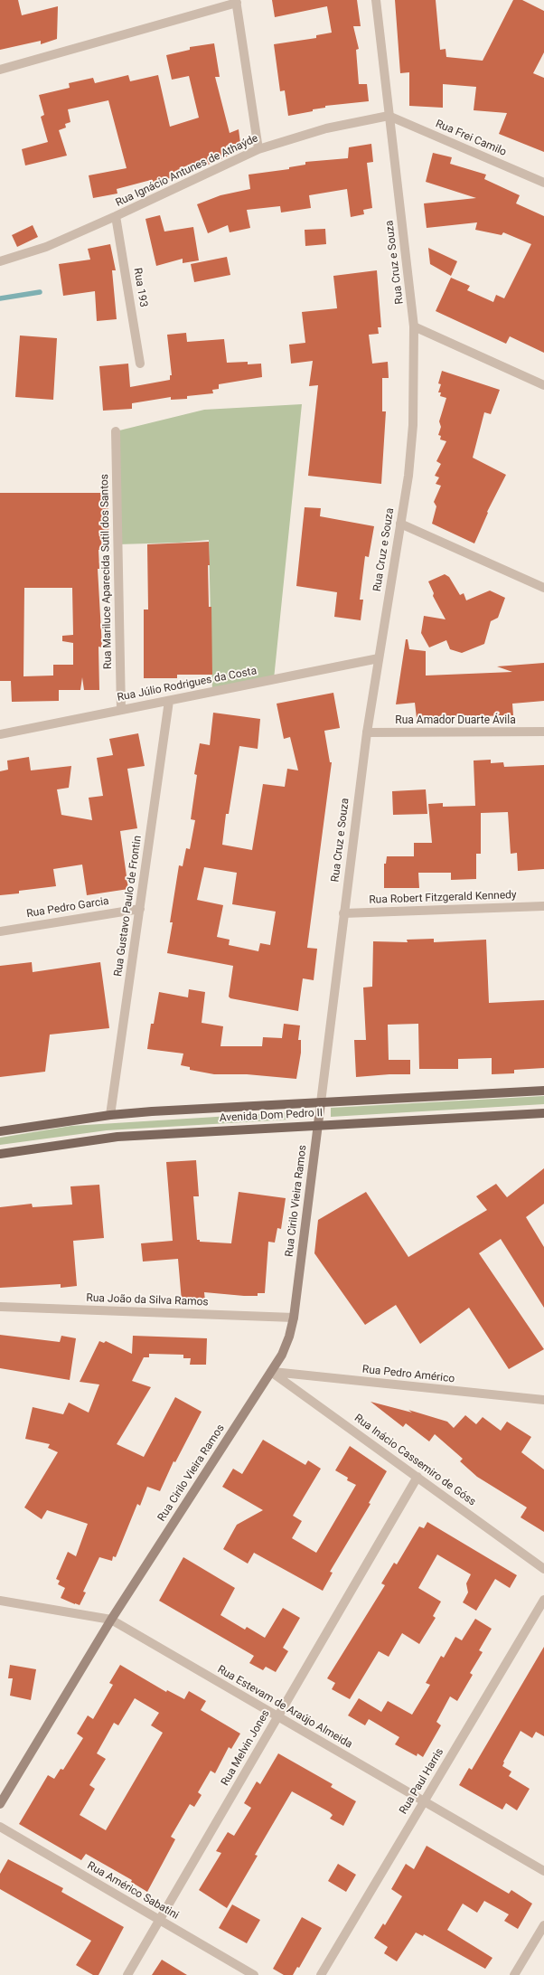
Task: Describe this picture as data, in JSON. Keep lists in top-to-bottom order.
{
  "streets": {
    "main road": ["Avenida Dom Pedro II", "Rua Cirilo Vieira Ramos"],
    "street": [
      "Rua Frei Camilo",
      "Rua Ignácio Antunes de Athaýde",
      "Rua Cruz e Souza",
      "Rua 193",
      "Rua Mariluce Aparecida Sutil dos Santos",
      "Rua Júlio Rodrigues da Costa",
      "Rua Amador Duarte Ávila",
      "Rua Robert Fitzgerald Kennedy",
      "Rua Gustavo Paulo de Frontin",
      "Rua Pedro Garcia",
      "Rua João da Silva Ramos",
      "Rua Pedro Américo",
      "Rua Inácio Cassemiro de Góss",
      "Rua Estevam de Araújo Almeida",
      "Rua Melvin Jones",
      "Rua Paul Harris",
      "Rua Américo Sabatini"
    ]
  },
  "crossings": [
    ["Rua Frei Camilo", "Rua Ignácio Antunes de Athaýde"],
    ["Rua Frei Camilo", "Rua Cruz e Souza"],
    ["Rua Ignácio Antunes de Athaýde", "Rua Cruz e Souza"],
    ["Rua Ignácio Antunes de Athaýde", "Rua 193"],
    ["Rua Cruz e Souza", "Rua Júlio Rodrigues da Costa"],
    ["Rua Cruz e Souza", "Rua Amador Duarte Ávila"],
    ["Rua Cruz e Souza", "Rua Robert Fitzgerald Kennedy"],
    ["Rua Cruz e Souza", "Avenida Dom Pedro II"],
    ["Rua Cruz e Souza", "Rua Cirilo Vieira Ramos"],
    ["Rua Mariluce Aparecida Sutil dos Santos", "Rua Júlio Rodrigues da Costa"],
    ["Rua Júlio Rodrigues da Costa", "Rua Gustavo Paulo de Frontin"],
    ["Rua Gustavo Paulo de Frontin", "Rua Pedro Garcia"],
    ["Rua Gustavo Paulo de Frontin", "Avenida Dom Pedro II"],
    ["Avenida Dom Pedro II", "Rua Cirilo Vieira Ramos"],
    ["Rua Cirilo Vieira Ramos", "Rua João da Silva Ramos"],
    ["Rua Cirilo Vieira Ramos", "Rua Pedro Américo"],
    ["Rua Cirilo Vieira Ramos", "Rua Inácio Cassemiro de Góss"],
    ["Rua Cirilo Vieira Ramos", "Rua Estevam de Araújo Almeida"],
    ["Rua Pedro Américo", "Rua Inácio Cassemiro de Góss"],
    ["Rua Inácio Cassemiro de Góss", "Rua Melvin Jones"],
    ["Rua Estevam de Araújo Almeida", "Rua Melvin Jones"],
    ["Rua Estevam de Araújo Almeida", "Rua Paul Harris"],
    ["Rua Melvin Jones", "Rua Américo Sabatini"]
  ]
}
